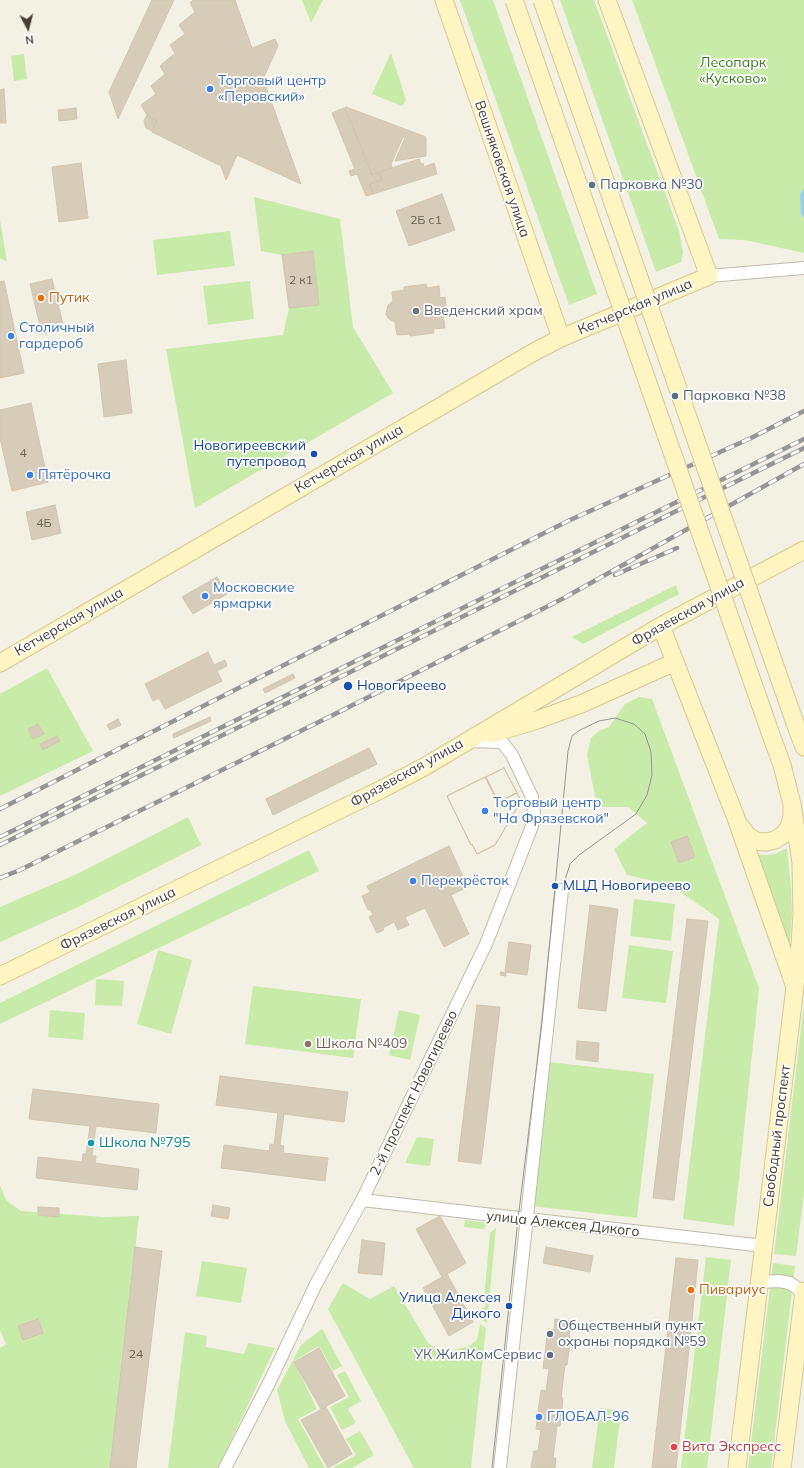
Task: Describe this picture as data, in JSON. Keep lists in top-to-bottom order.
{
  "streets": {
    "main road": [
      "Вешняковская улица",
      "Кетчерская улица",
      "Фрязевская улица",
      "Свободный проспект"
    ],
    "street": ["2-й проспект Новогиреево", "улица Алексея Дикого"]
  },
  "crossings": [
    ["Вешняковская улица", "Кетчерская улица"],
    ["Фрязевская улица", "2-й проспект Новогиреево"],
    ["2-й проспект Новогиреево", "улица Алексея Дикого"],
    ["Свободный проспект", "улица Алексея Дикого"]
  ],
  "parks": ["Лесопарк «Кусково»"],
  "places": [
    "Торговый центр «Перовский»",
    "Парковка №30",
    "Путик",
    "Введенский храм",
    "Столичный гардероб",
    "Парковка №38",
    "Новогиреевский путепровод",
    "Пятёрочка",
    "Московские ярмарки",
    "Новогиреево",
    "Торговый центр \"На Фрязевской\"",
    "Перекрёсток",
    "МЦД Новогиреево",
    "Школа №409",
    "Школа №795",
    "Пивариус",
    "Улица Алексея Дикого",
    "Общественный пункт охраны порядка №59",
    "УК ЖилКомСервис",
    "ГЛОБАЛ-96",
    "Вита Экспресс"
  ],
  "house_numbers": [
    "2Б с1",
    "2 к1",
    "4",
    "4Б",
    "24"
  ],
  "north": "bottom"
}
